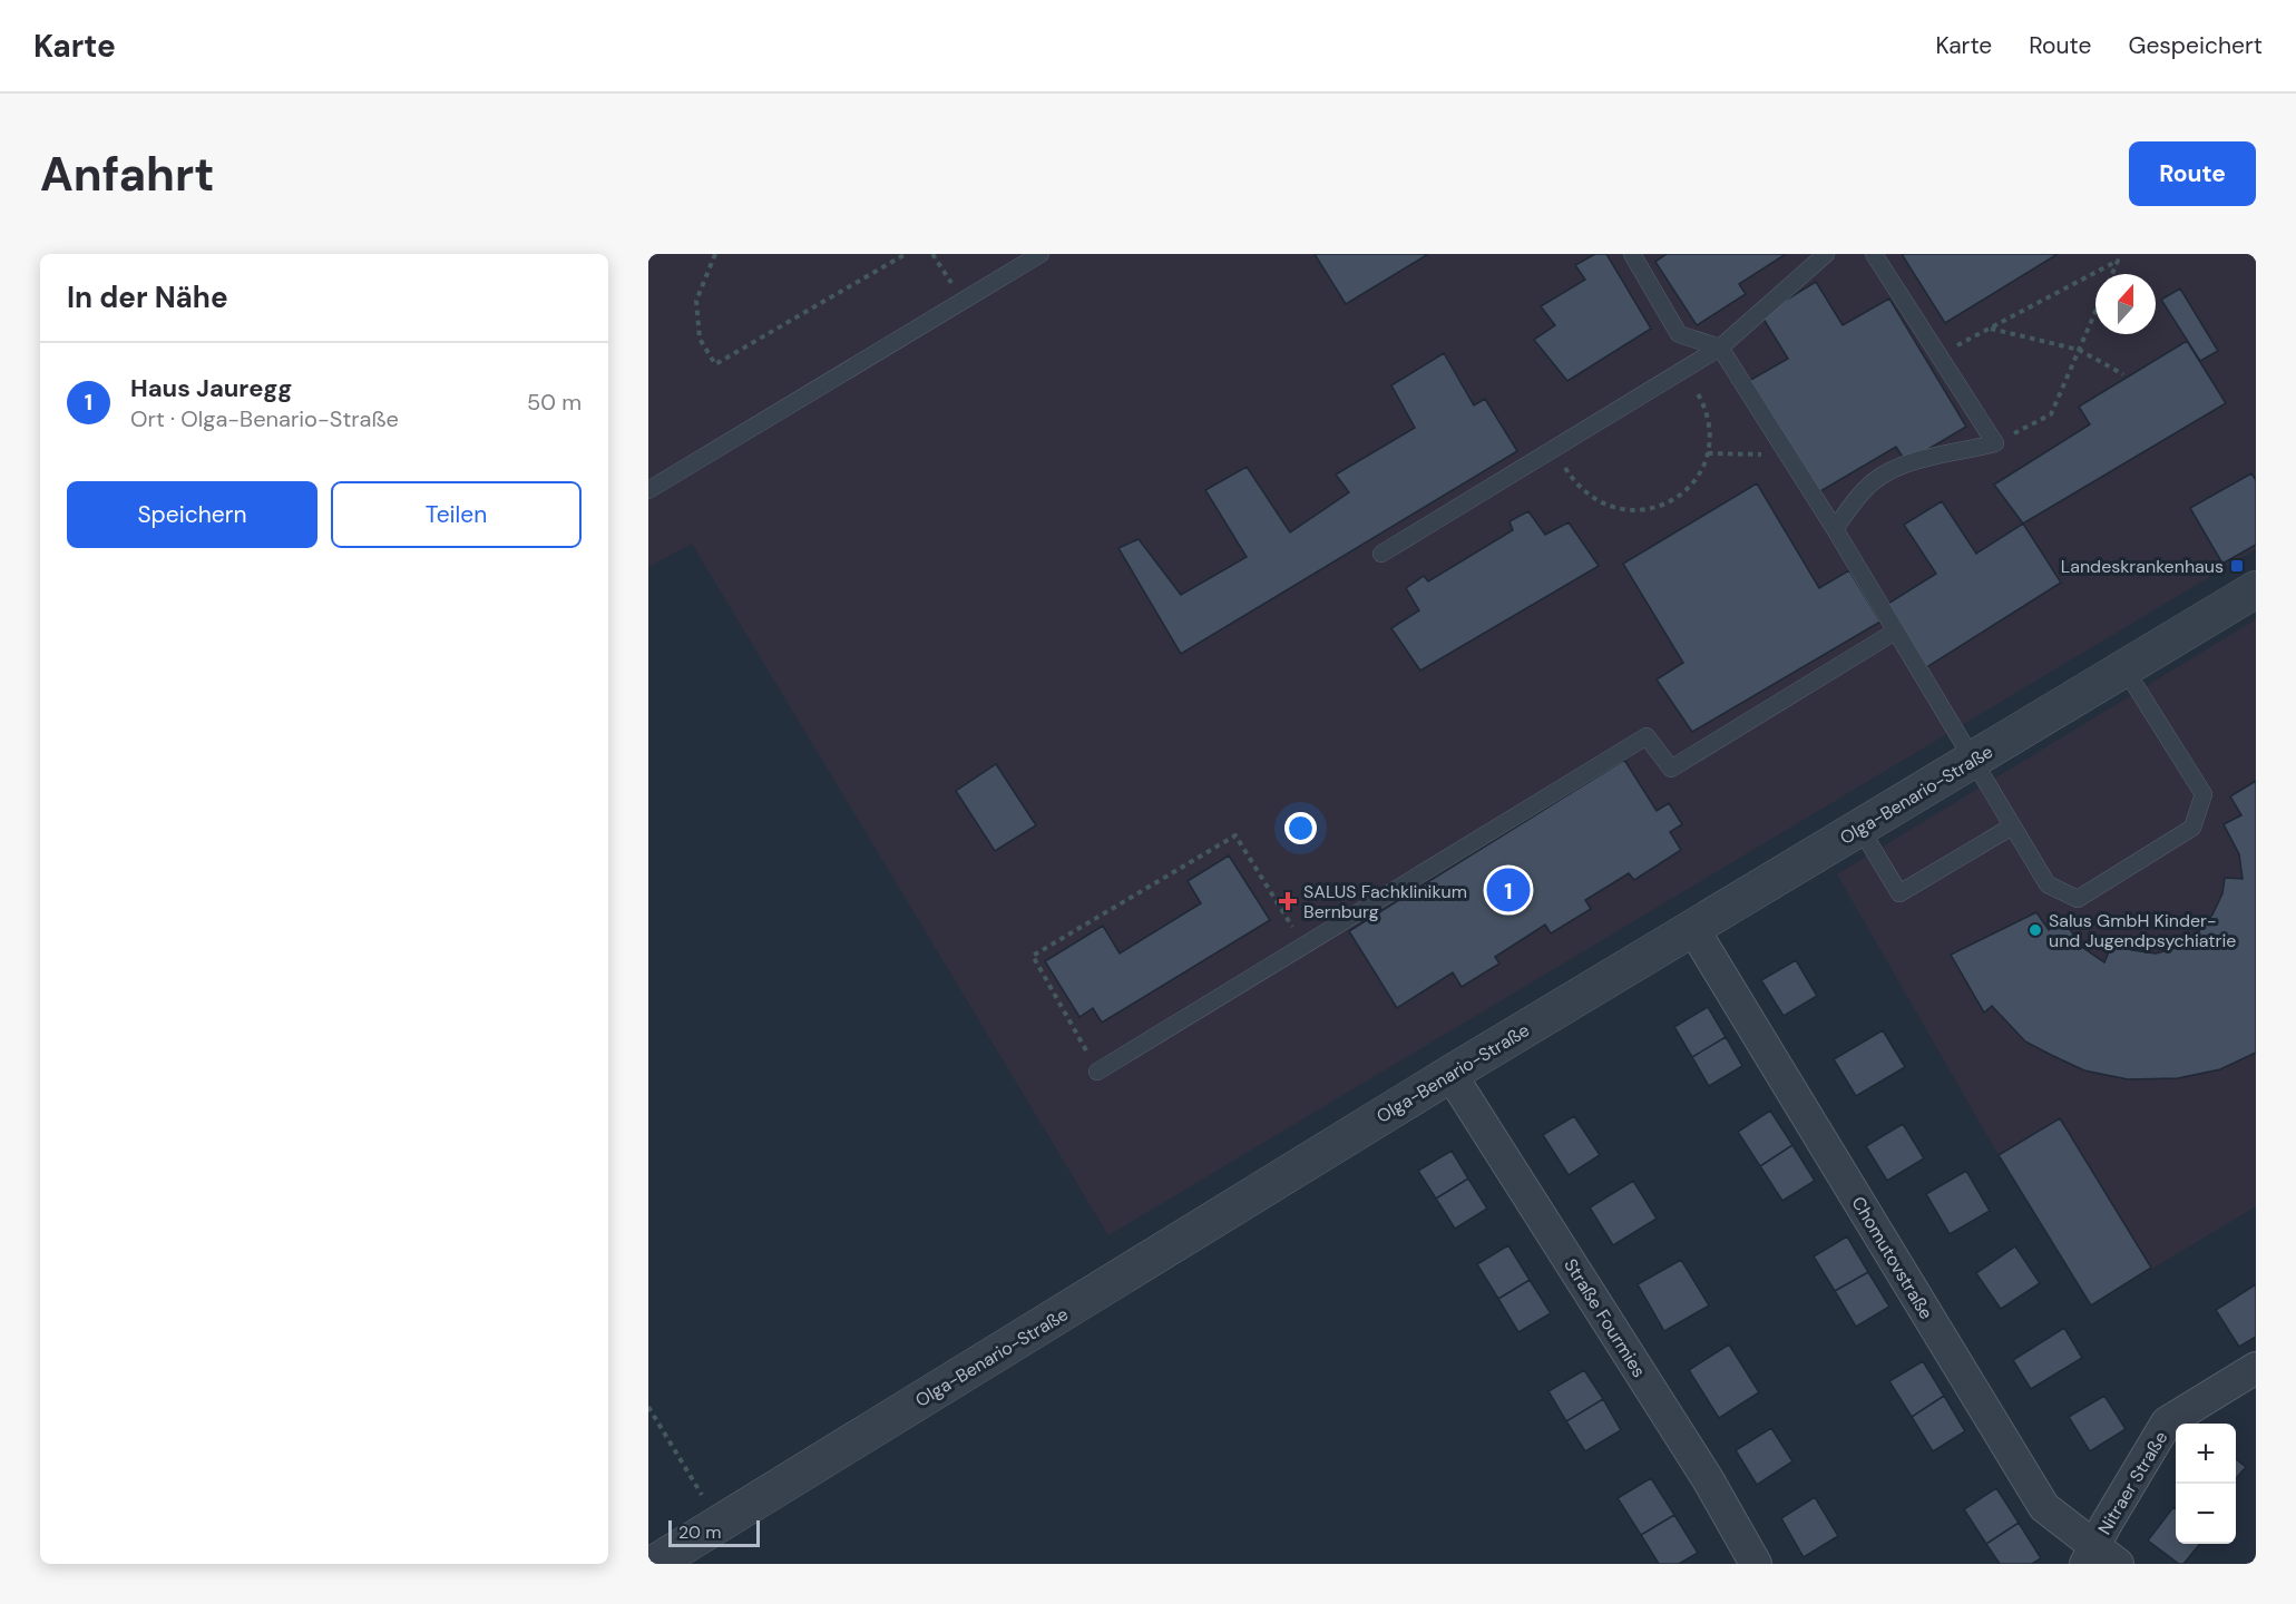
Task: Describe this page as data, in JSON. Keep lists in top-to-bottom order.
{
  "streets": {
    "street": [
      "Olga-Benario-Straße",
      "Chomutovstraße",
      "Straße Fourmies",
      "Nitraer Straße"
    ]
  },
  "crossings": [
    ["Olga-Benario-Straße", "Chomutovstraße"],
    ["Olga-Benario-Straße", "Straße Fourmies"],
    ["Chomutovstraße", "Nitraer Straße"]
  ],
  "places": {
    "transit": ["Landeskrankenhaus"],
    "health": ["SALUS Fachklinikum Bernburg"],
    "other": ["Salus GmbH Kinder- und Jugendpsychiatrie"]
  },
  "scale_bar": "20 m",
  "north": "top",
  "page": {
    "header": "Karte",
    "nav": ["Karte", "Route", "Gespeichert"],
    "buttons": [
      "Route",
      ["Speichern", "Teilen"]
    ],
    "title": "Anfahrt",
    "heading": "In der Nähe",
    "list": [
      {
        "mark": "1",
        "name": "Haus Jauregg",
        "note": "Ort · Olga-Benario-Straße",
        "value": "50 m"
      }
    ],
    "pins": "1",
    "map_buttons": ["+", "−"],
    "scale": "20 m"
  }
}
